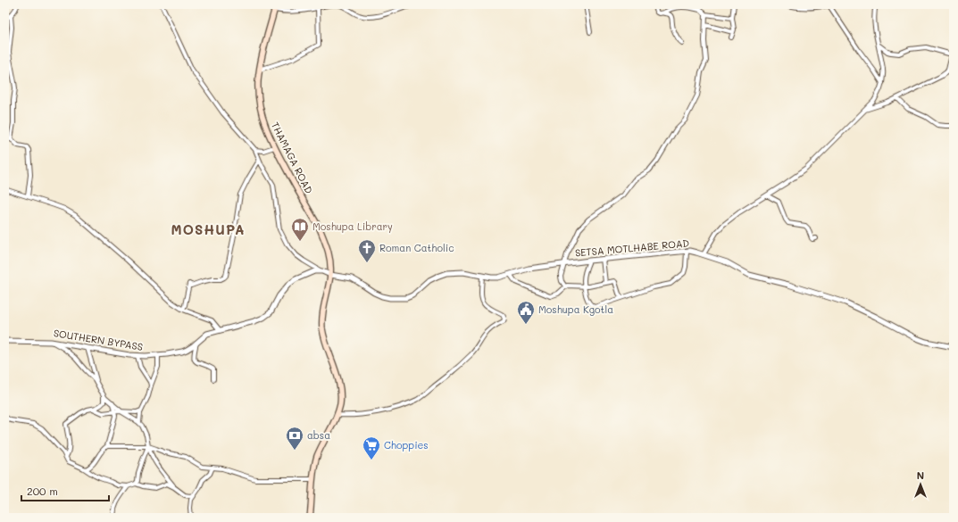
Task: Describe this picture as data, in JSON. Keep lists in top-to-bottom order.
{
  "streets": {
    "main road": ["THAMAGA ROAD"],
    "street": ["SETSA MOTLHABE ROAD", "SOUTHERN BYPASS"]
  },
  "crossings": [
    ["THAMAGA ROAD", "SETSA MOTLHABE ROAD"]
  ],
  "districts": ["MOSHUPA"],
  "places": {
    "library": ["Moshupa Library"],
    "church": ["Roman Catholic"],
    "public building": ["Moshupa Kgotla"],
    "bank": ["absa"],
    "supermarket": ["Choppies"]
  },
  "scale_bar": "200 m",
  "north": "top"
}
